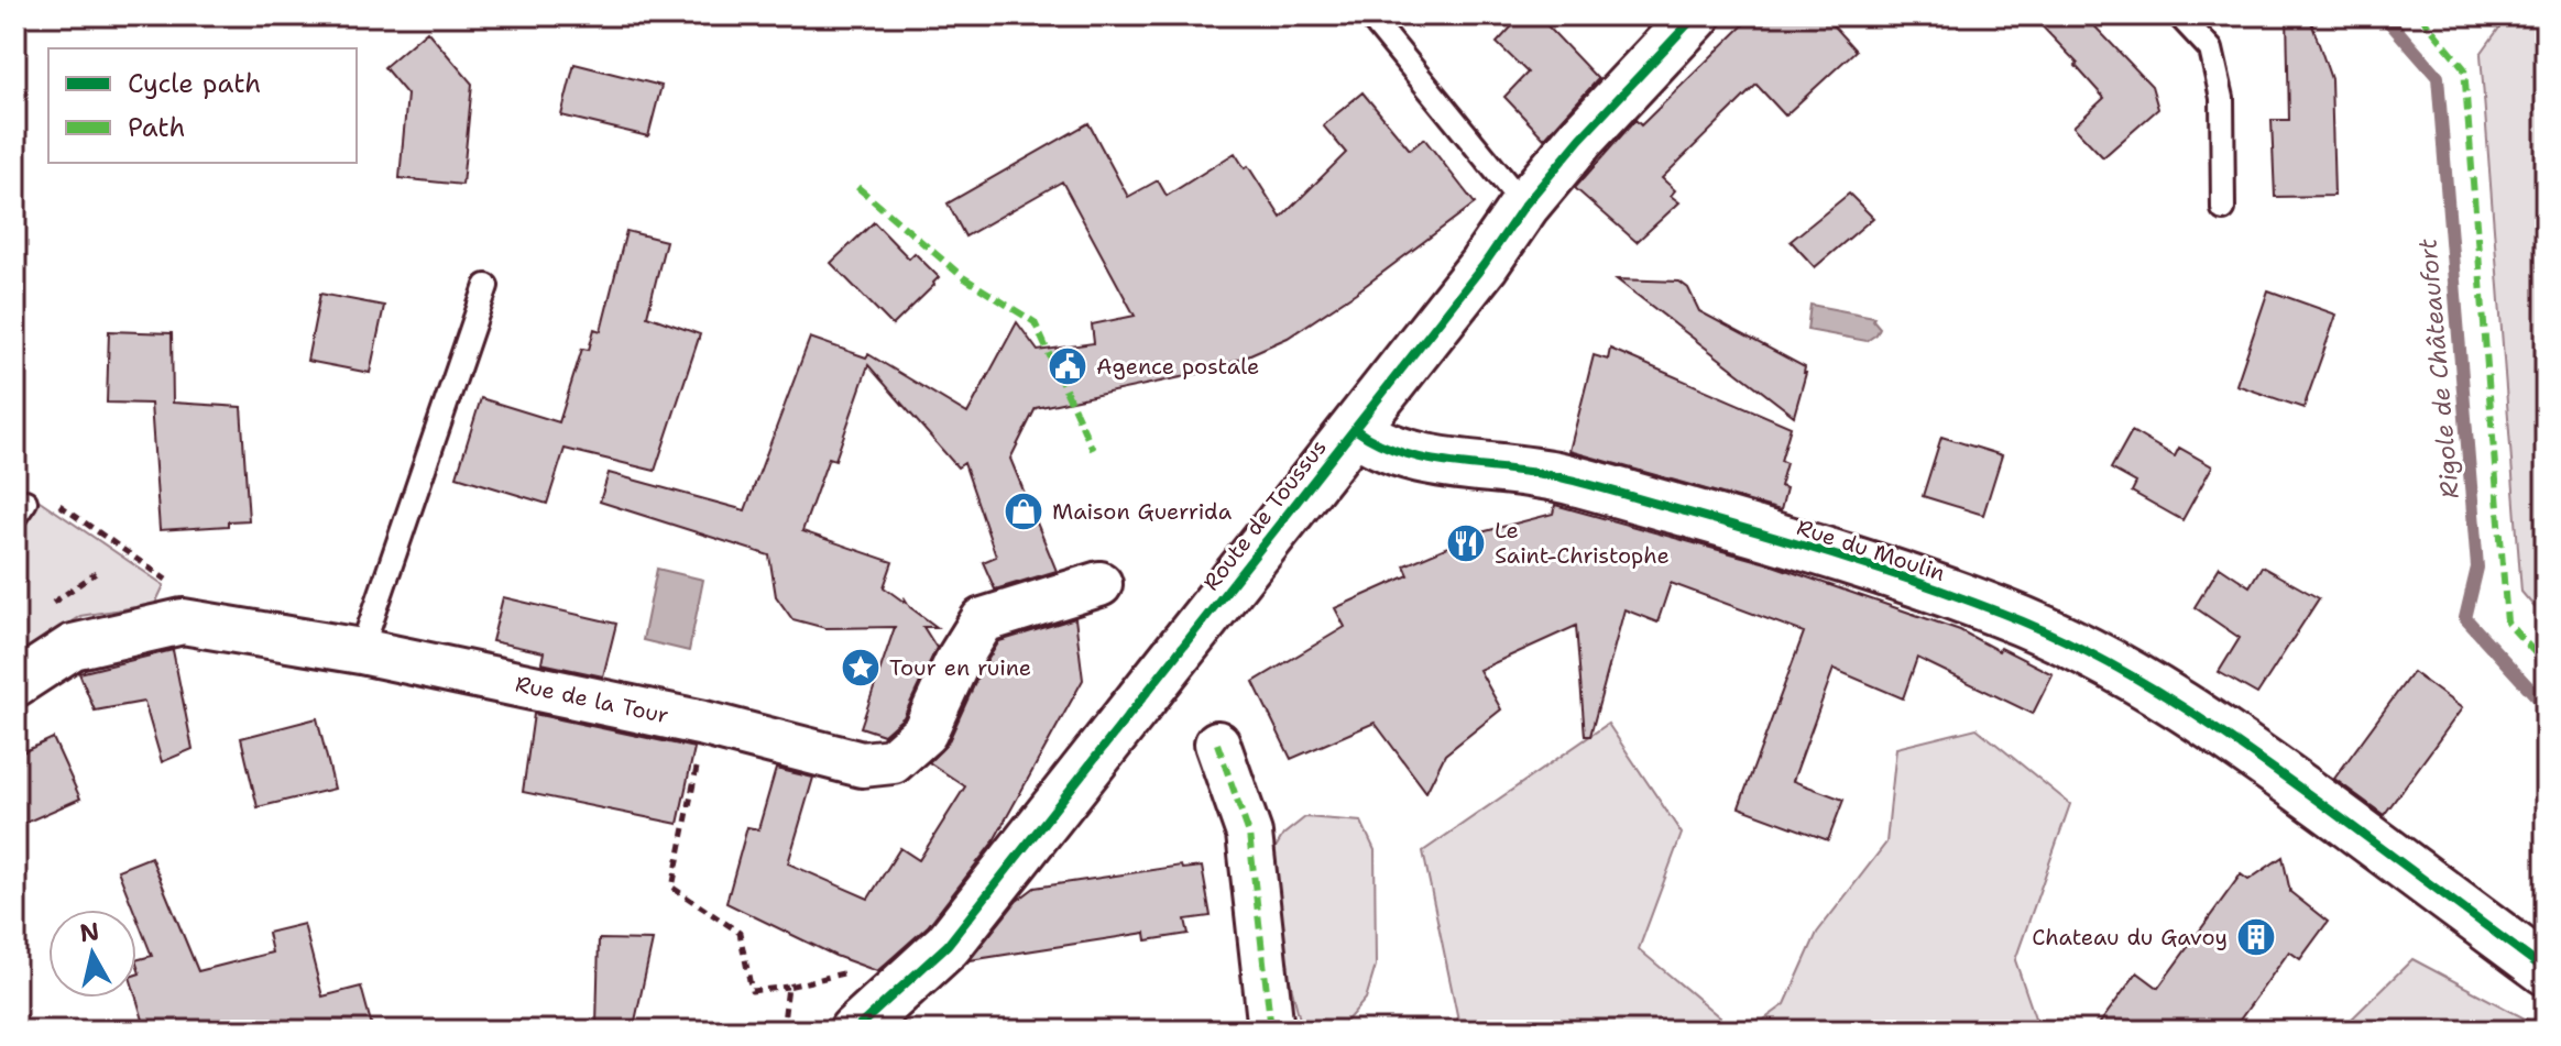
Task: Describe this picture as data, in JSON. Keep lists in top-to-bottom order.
{
  "streets": {
    "street": ["Route de Toussus", "Rue du Moulin", "Rue de la Tour"]
  },
  "crossings": [
    ["Route de Toussus", "Rue du Moulin"]
  ],
  "water": ["Rigole de Châteaufort"],
  "places": {
    "public building": ["Agence postale"],
    "shop": ["Maison Guerrida"],
    "restaurant": ["Le Saint-Christophe"],
    "place": ["Tour en ruine"],
    "building": ["Chateau du Gavoy"]
  },
  "legend": ["Cycle path", "Path"],
  "north": "top"
}
